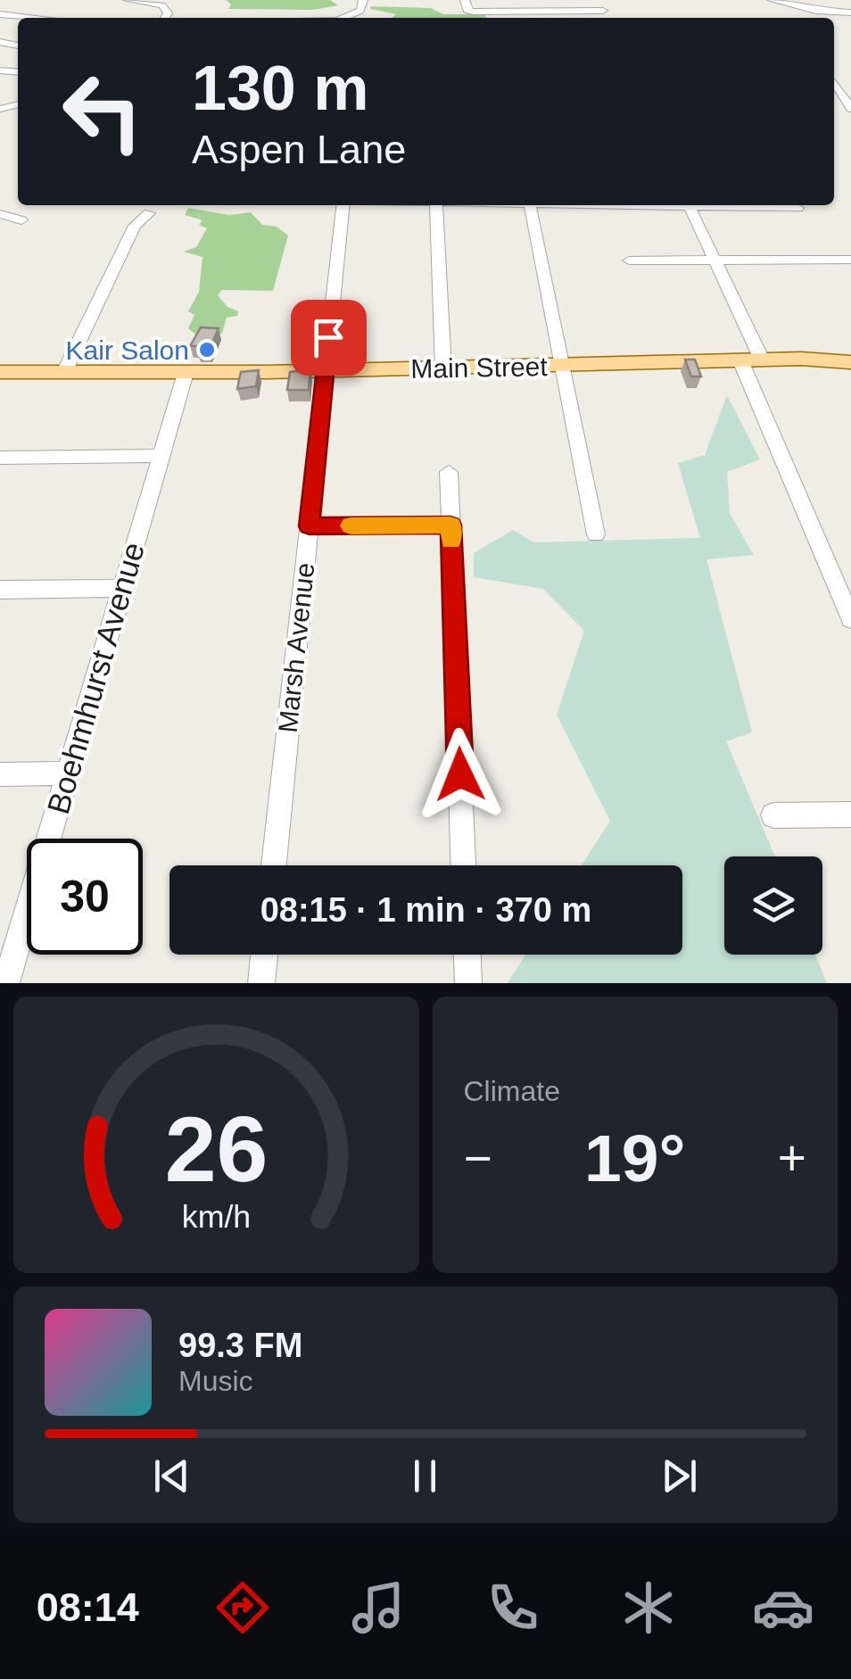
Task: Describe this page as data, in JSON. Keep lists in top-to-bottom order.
{
  "streets": {
    "main road": ["Main Street"],
    "street": ["Marsh Avenue", "Boehmhurst Avenue"]
  },
  "crossings": [
    ["Main Street", "Marsh Avenue"],
    ["Main Street", "Boehmhurst Avenue"]
  ],
  "places": ["Kair Salon"],
  "page": {
    "turn": ["130 m", "Aspen Lane"],
    "limit": "30",
    "trip": "08:15 · 1 min · 370 m",
    "tile": "Climate",
    "heat": ["−", "19°", "+"],
    "song": ["99.3 FM", "Music"],
    "tabs": "08:14",
    "gauge": ["26", "km/h"]
  }
}
